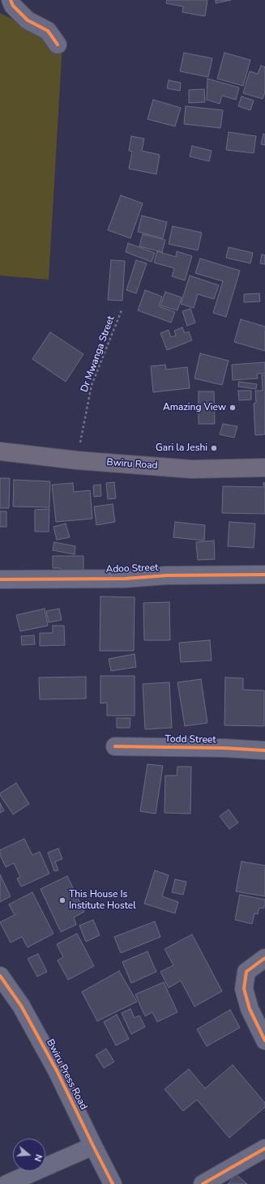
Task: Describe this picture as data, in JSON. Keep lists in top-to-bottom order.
{
  "streets": {
    "main road": ["Bwiru Road"],
    "street": ["Adoo Street", "Todd Street", "Bwiru Press Road"],
    "path": ["Dr Mwanga Street"]
  },
  "crossings": [
    ["Dr Mwanga Street", "Bwiru Road"]
  ],
  "places": ["Amazing View", "Gari la Jeshi", "This House Is Institute Hostel"],
  "north": "right"
}
